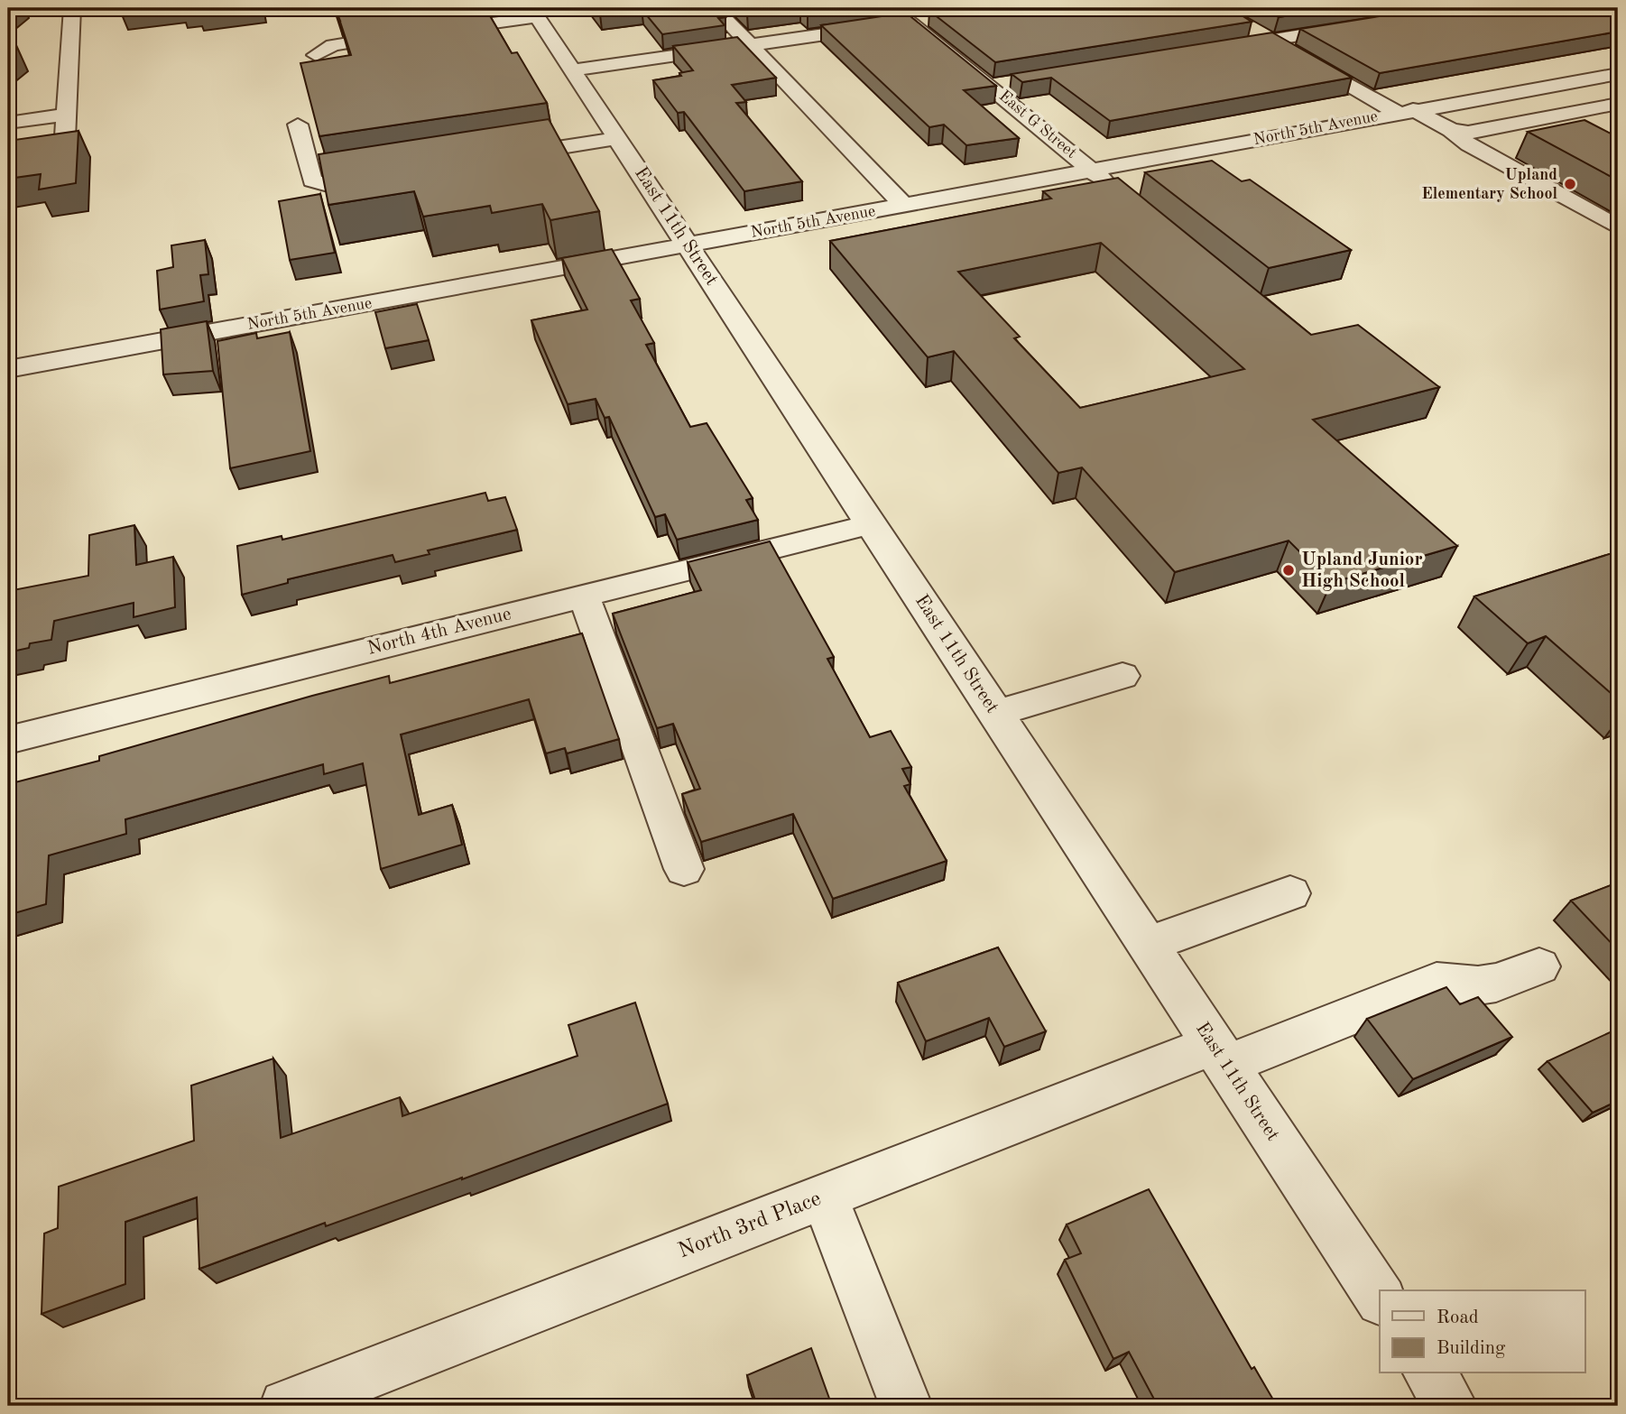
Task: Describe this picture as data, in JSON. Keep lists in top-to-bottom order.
{
  "streets": {
    "street": [
      "East G Street",
      "North 5th Avenue",
      "East 11th Street",
      "North 4th Avenue",
      "North 3rd Place"
    ]
  },
  "crossings": [
    ["East G Street", "North 5th Avenue"],
    ["North 5th Avenue", "East 11th Street"],
    ["East 11th Street", "North 4th Avenue"],
    ["East 11th Street", "North 3rd Place"]
  ],
  "places": ["Upland Elementary School", "Upland Junior High School"],
  "legend": ["Road", "Building"]
}
